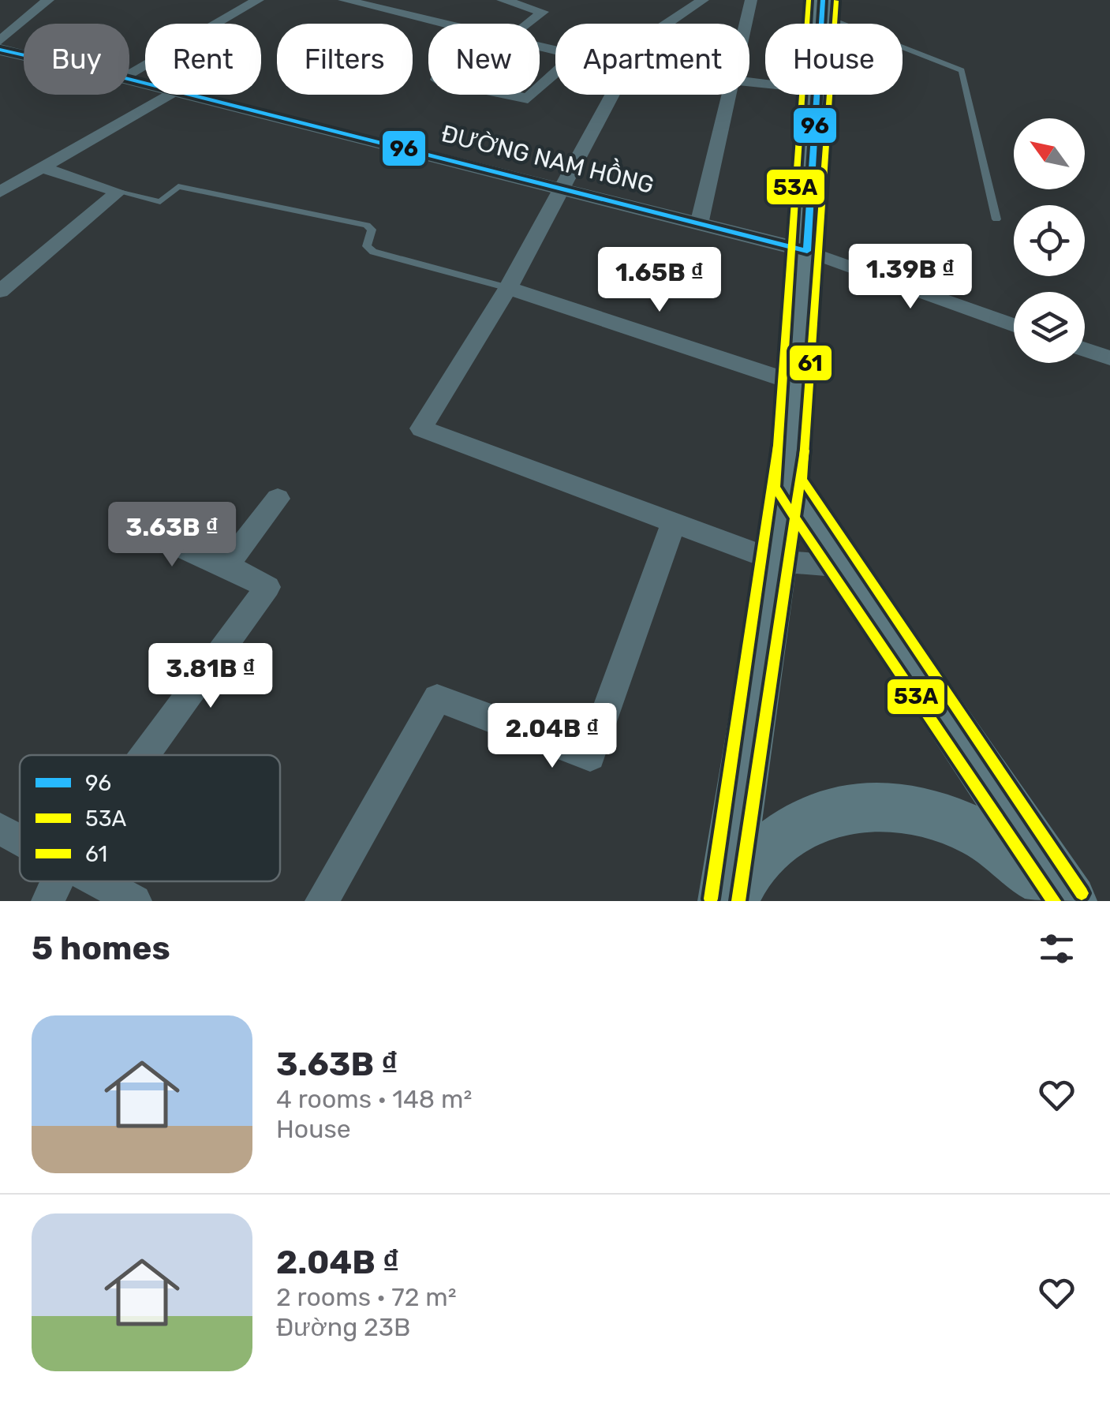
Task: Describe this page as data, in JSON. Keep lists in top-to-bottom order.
{
  "streets": {
    "street": ["ĐƯỜNG NAM HỒNG"]
  },
  "lines": ["transit line 96", "transit line 53A", "transit line 61"],
  "legend": ["96", "53A", "61"],
  "north": "top left",
  "page": {
    "chip": [
      "Buy",
      "Rent",
      "Filters",
      "New",
      "Apartment",
      "House"
    ],
    "price": [
      "1.39B ₫",
      "1.65B ₫",
      "3.63B ₫",
      "3.81B ₫",
      "2.04B ₫"
    ],
    "heading": "5 homes",
    "list": [
      {
        "name": "3.63B ₫",
        "note": "4 rooms · 148 m² · House"
      },
      {
        "name": "2.04B ₫",
        "note": "2 rooms · 72 m² · Đường 23B"
      }
    ]
  }
}
